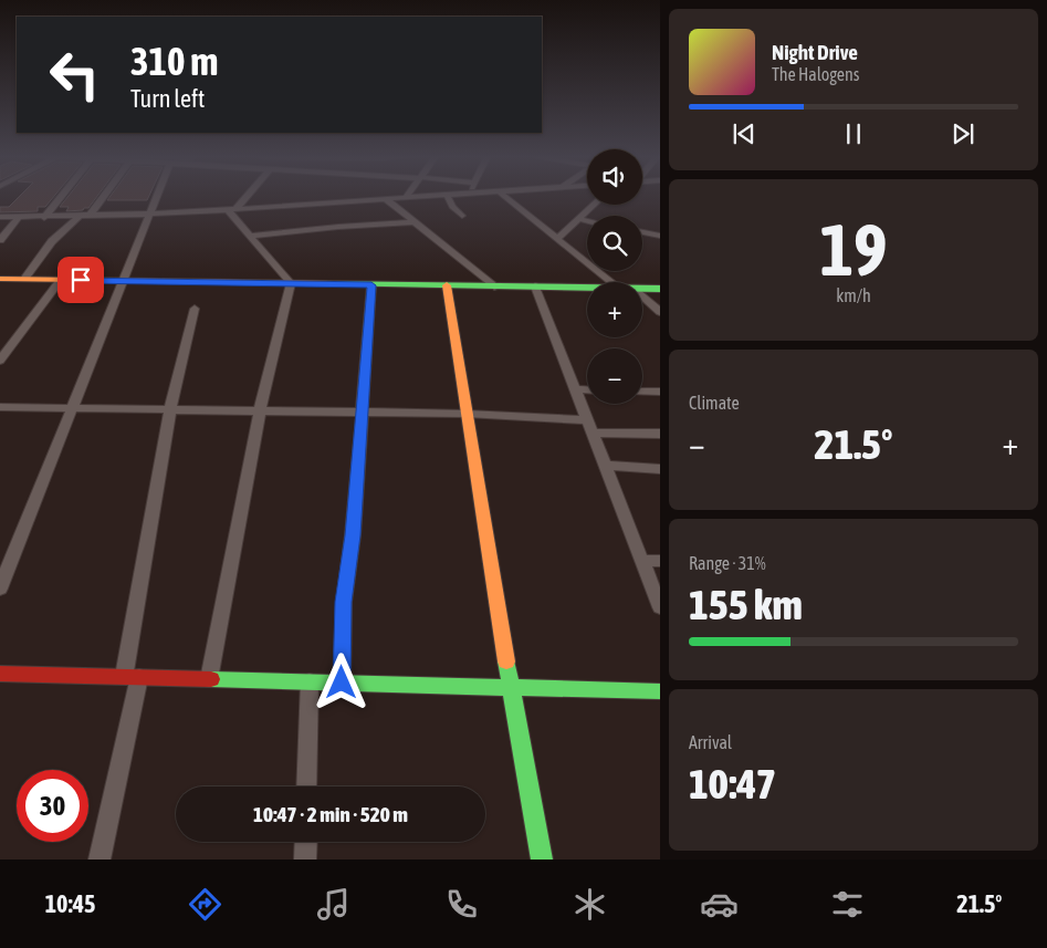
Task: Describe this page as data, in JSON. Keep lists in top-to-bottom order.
{
  "page": {
    "turn": ["310 m", "Turn left"],
    "song": ["Night Drive", "The Halogens"],
    "map_buttons": ["+", "−"],
    "tile": [
      ["19", "km/h"],
      "Climate",
      ["Range · 31%", "155 km"],
      ["Arrival", "10:47"]
    ],
    "heat": ["−", "21.5°", "+"],
    "limit": "30",
    "trip": "10:47 · 2 min · 520 m",
    "tabs": ["10:45", "21.5°"]
  }
}
